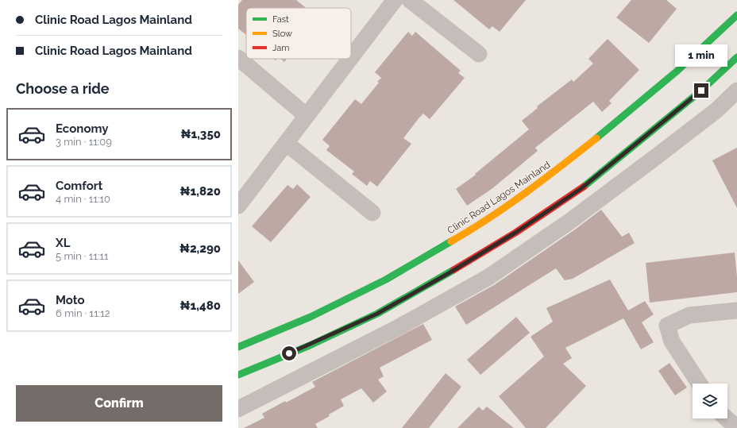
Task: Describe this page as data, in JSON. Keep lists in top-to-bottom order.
{
  "streets": {
    "main road": ["Clinic Road Lagos Mainland"]
  },
  "legend": ["Fast", "Slow", "Jam"],
  "page": {
    "banner": ["Clinic Road Lagos Mainland", "Clinic Road Lagos Mainland"],
    "bubble": "1 min",
    "heading": "Choose a ride",
    "list": [
      {
        "name": "Economy",
        "note": "3 min · 11:09",
        "value": "₦1,350"
      },
      {
        "name": "Comfort",
        "note": "4 min · 11:10",
        "value": "₦1,820"
      },
      {
        "name": "XL",
        "note": "5 min · 11:11",
        "value": "₦2,290"
      },
      {
        "name": "Moto",
        "note": "6 min · 11:12",
        "value": "₦1,480"
      }
    ],
    "buttons": "Confirm"
  }
}
